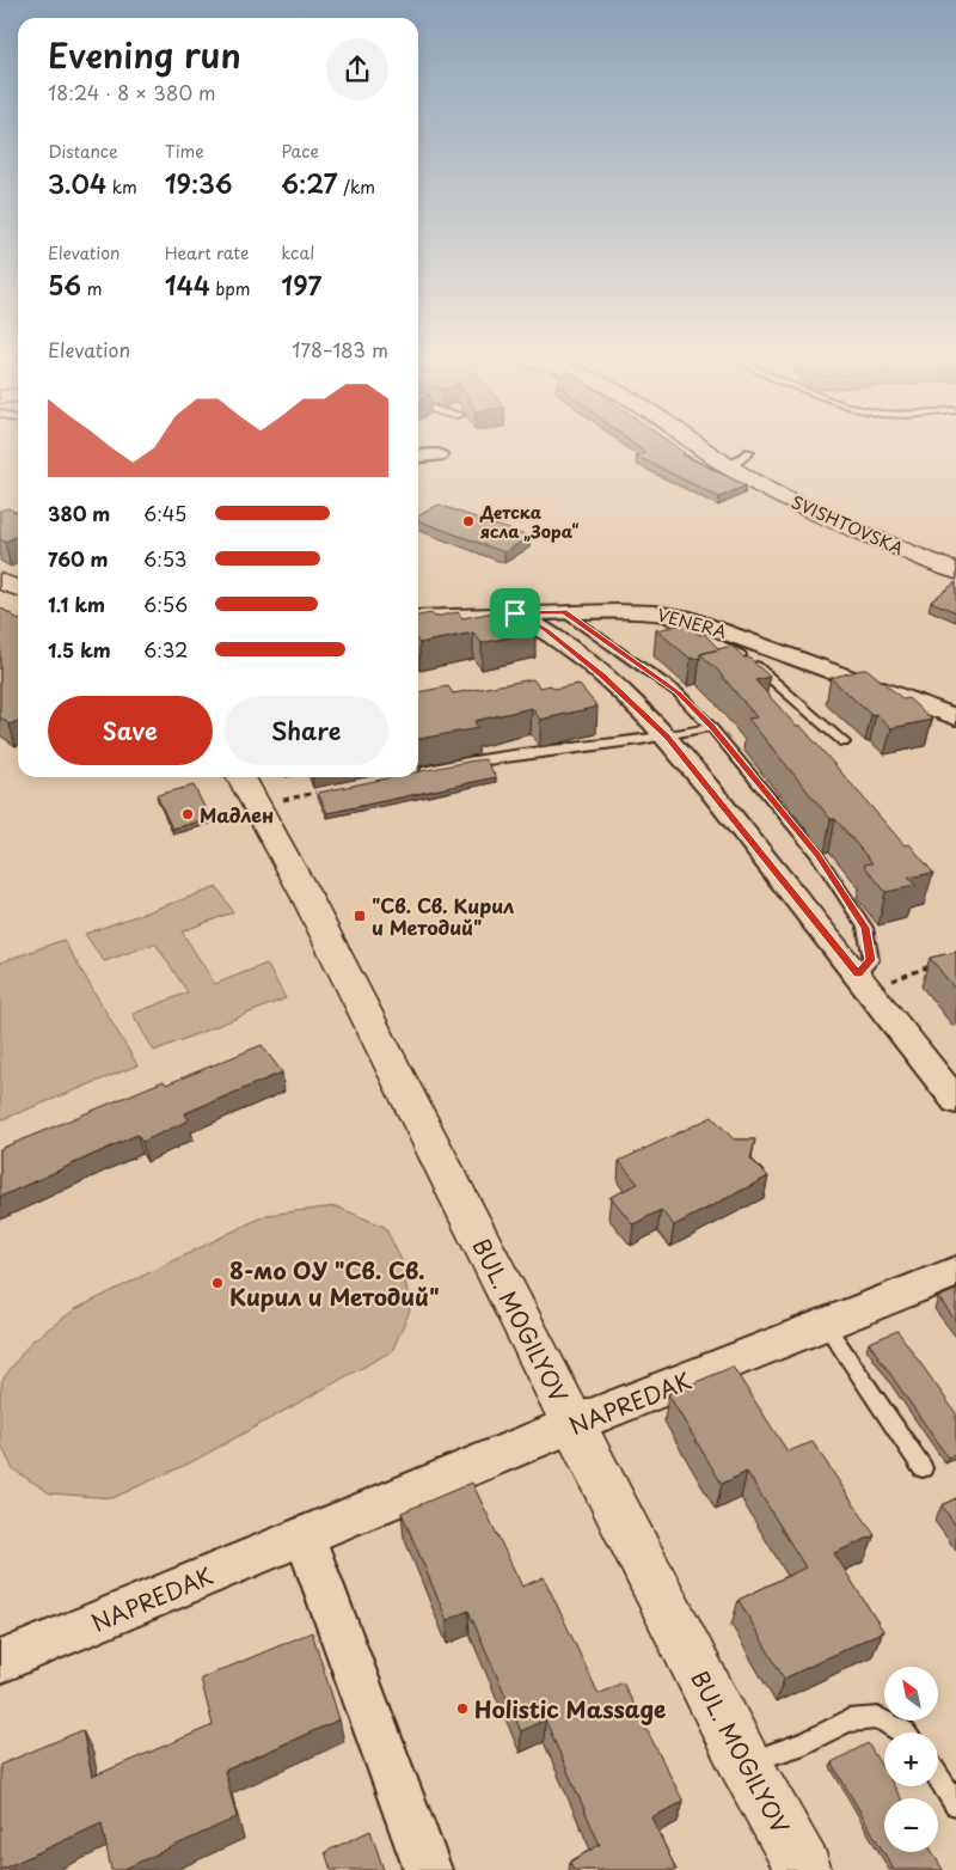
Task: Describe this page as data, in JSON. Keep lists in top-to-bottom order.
{
  "streets": {
    "street": [
      "SVISHTOVSKA",
      "VENERA",
      "BUL. MOGILYOV",
      "NAPREDAK"
    ]
  },
  "crossings": [
    ["BUL. MOGILYOV", "NAPREDAK"]
  ],
  "places": {
    "other": [
      "Детска ясла „Зора“",
      "Мадлен",
      "8-мо ОУ \"Св. Св. Кирил и Методий\"",
      "Holistic Massage"
    ],
    "transit": ["\"Св. Св. Кирил и Методий\""]
  },
  "north": "top left",
  "page": {
    "heading": ["Evening run", "18:24 · 8 × 380 m"],
    "stats": [
      ["Distance", "3.04 km"],
      ["Time", "19:36"],
      ["Pace", "6:27 /km"],
      ["Elevation", "56 m"],
      ["Heart rate", "144 bpm"],
      ["kcal", "197"]
    ],
    "chart": ["Elevation", "178–183 m"],
    "list": [
      {
        "name": "380 m",
        "note": "6:45"
      },
      {
        "name": "760 m",
        "note": "6:53"
      },
      {
        "name": "1.1 km",
        "note": "6:56"
      },
      {
        "name": "1.5 km",
        "note": "6:32"
      }
    ],
    "buttons": ["Save", "Share"],
    "map_buttons": ["+", "−"]
  }
}
